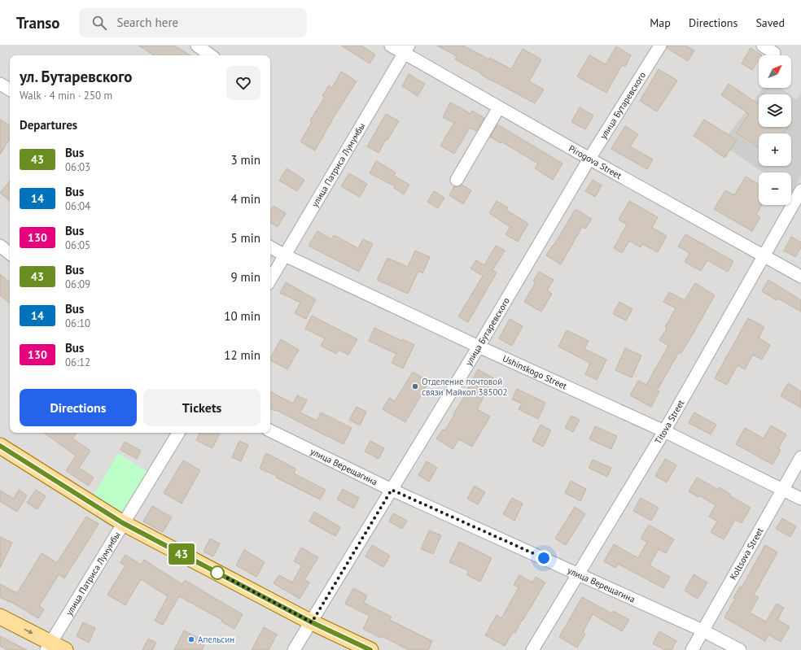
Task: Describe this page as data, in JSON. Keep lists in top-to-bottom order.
{
  "streets": {
    "street": [
      "улица Бутаревского",
      "Pirogova Street",
      "улица Патриса Лумумбы",
      "Ushinskogo Street",
      "Titova Street",
      "улица Верещагина",
      "Koltsova Street"
    ]
  },
  "crossings": [
    ["улица Бутаревского", "Pirogova Street"],
    ["улица Бутаревского", "Ushinskogo Street"],
    ["улица Бутаревского", "улица Верещагина"],
    ["Pirogova Street", "улица Патриса Лумумбы"],
    ["Pirogova Street", "Titova Street"],
    ["улица Патриса Лумумбы", "Ushinskogo Street"],
    ["Ushinskogo Street", "Titova Street"],
    ["Ushinskogo Street", "Koltsova Street"],
    ["Titova Street", "улица Верещагина"],
    ["улица Верещагина", "Koltsova Street"]
  ],
  "places": ["Отделение почтовой связи Майкоп 385002", "Апельсин"],
  "lines": ["bus line 43"],
  "north": "top right",
  "page": {
    "header": "Transo",
    "search": "Search here",
    "nav": ["Map", "Directions", "Saved"],
    "on_map": "43",
    "map_buttons": ["+", "−"],
    "heading": [
      ["ул. Бутаревского", "Walk · 4 min · 250 m"],
      "Departures"
    ],
    "list": [
      {
        "mark": "43",
        "name": "Bus",
        "note": "06:03",
        "value": "3 min"
      },
      {
        "mark": "14",
        "name": "Bus",
        "note": "06:04",
        "value": "4 min"
      },
      {
        "mark": "130",
        "name": "Bus",
        "note": "06:05",
        "value": "5 min"
      },
      {
        "mark": "43",
        "name": "Bus",
        "note": "06:09",
        "value": "9 min"
      },
      {
        "mark": "14",
        "name": "Bus",
        "note": "06:10",
        "value": "10 min"
      },
      {
        "mark": "130",
        "name": "Bus",
        "note": "06:12",
        "value": "12 min"
      }
    ],
    "buttons": ["Directions", "Tickets"]
  }
}
